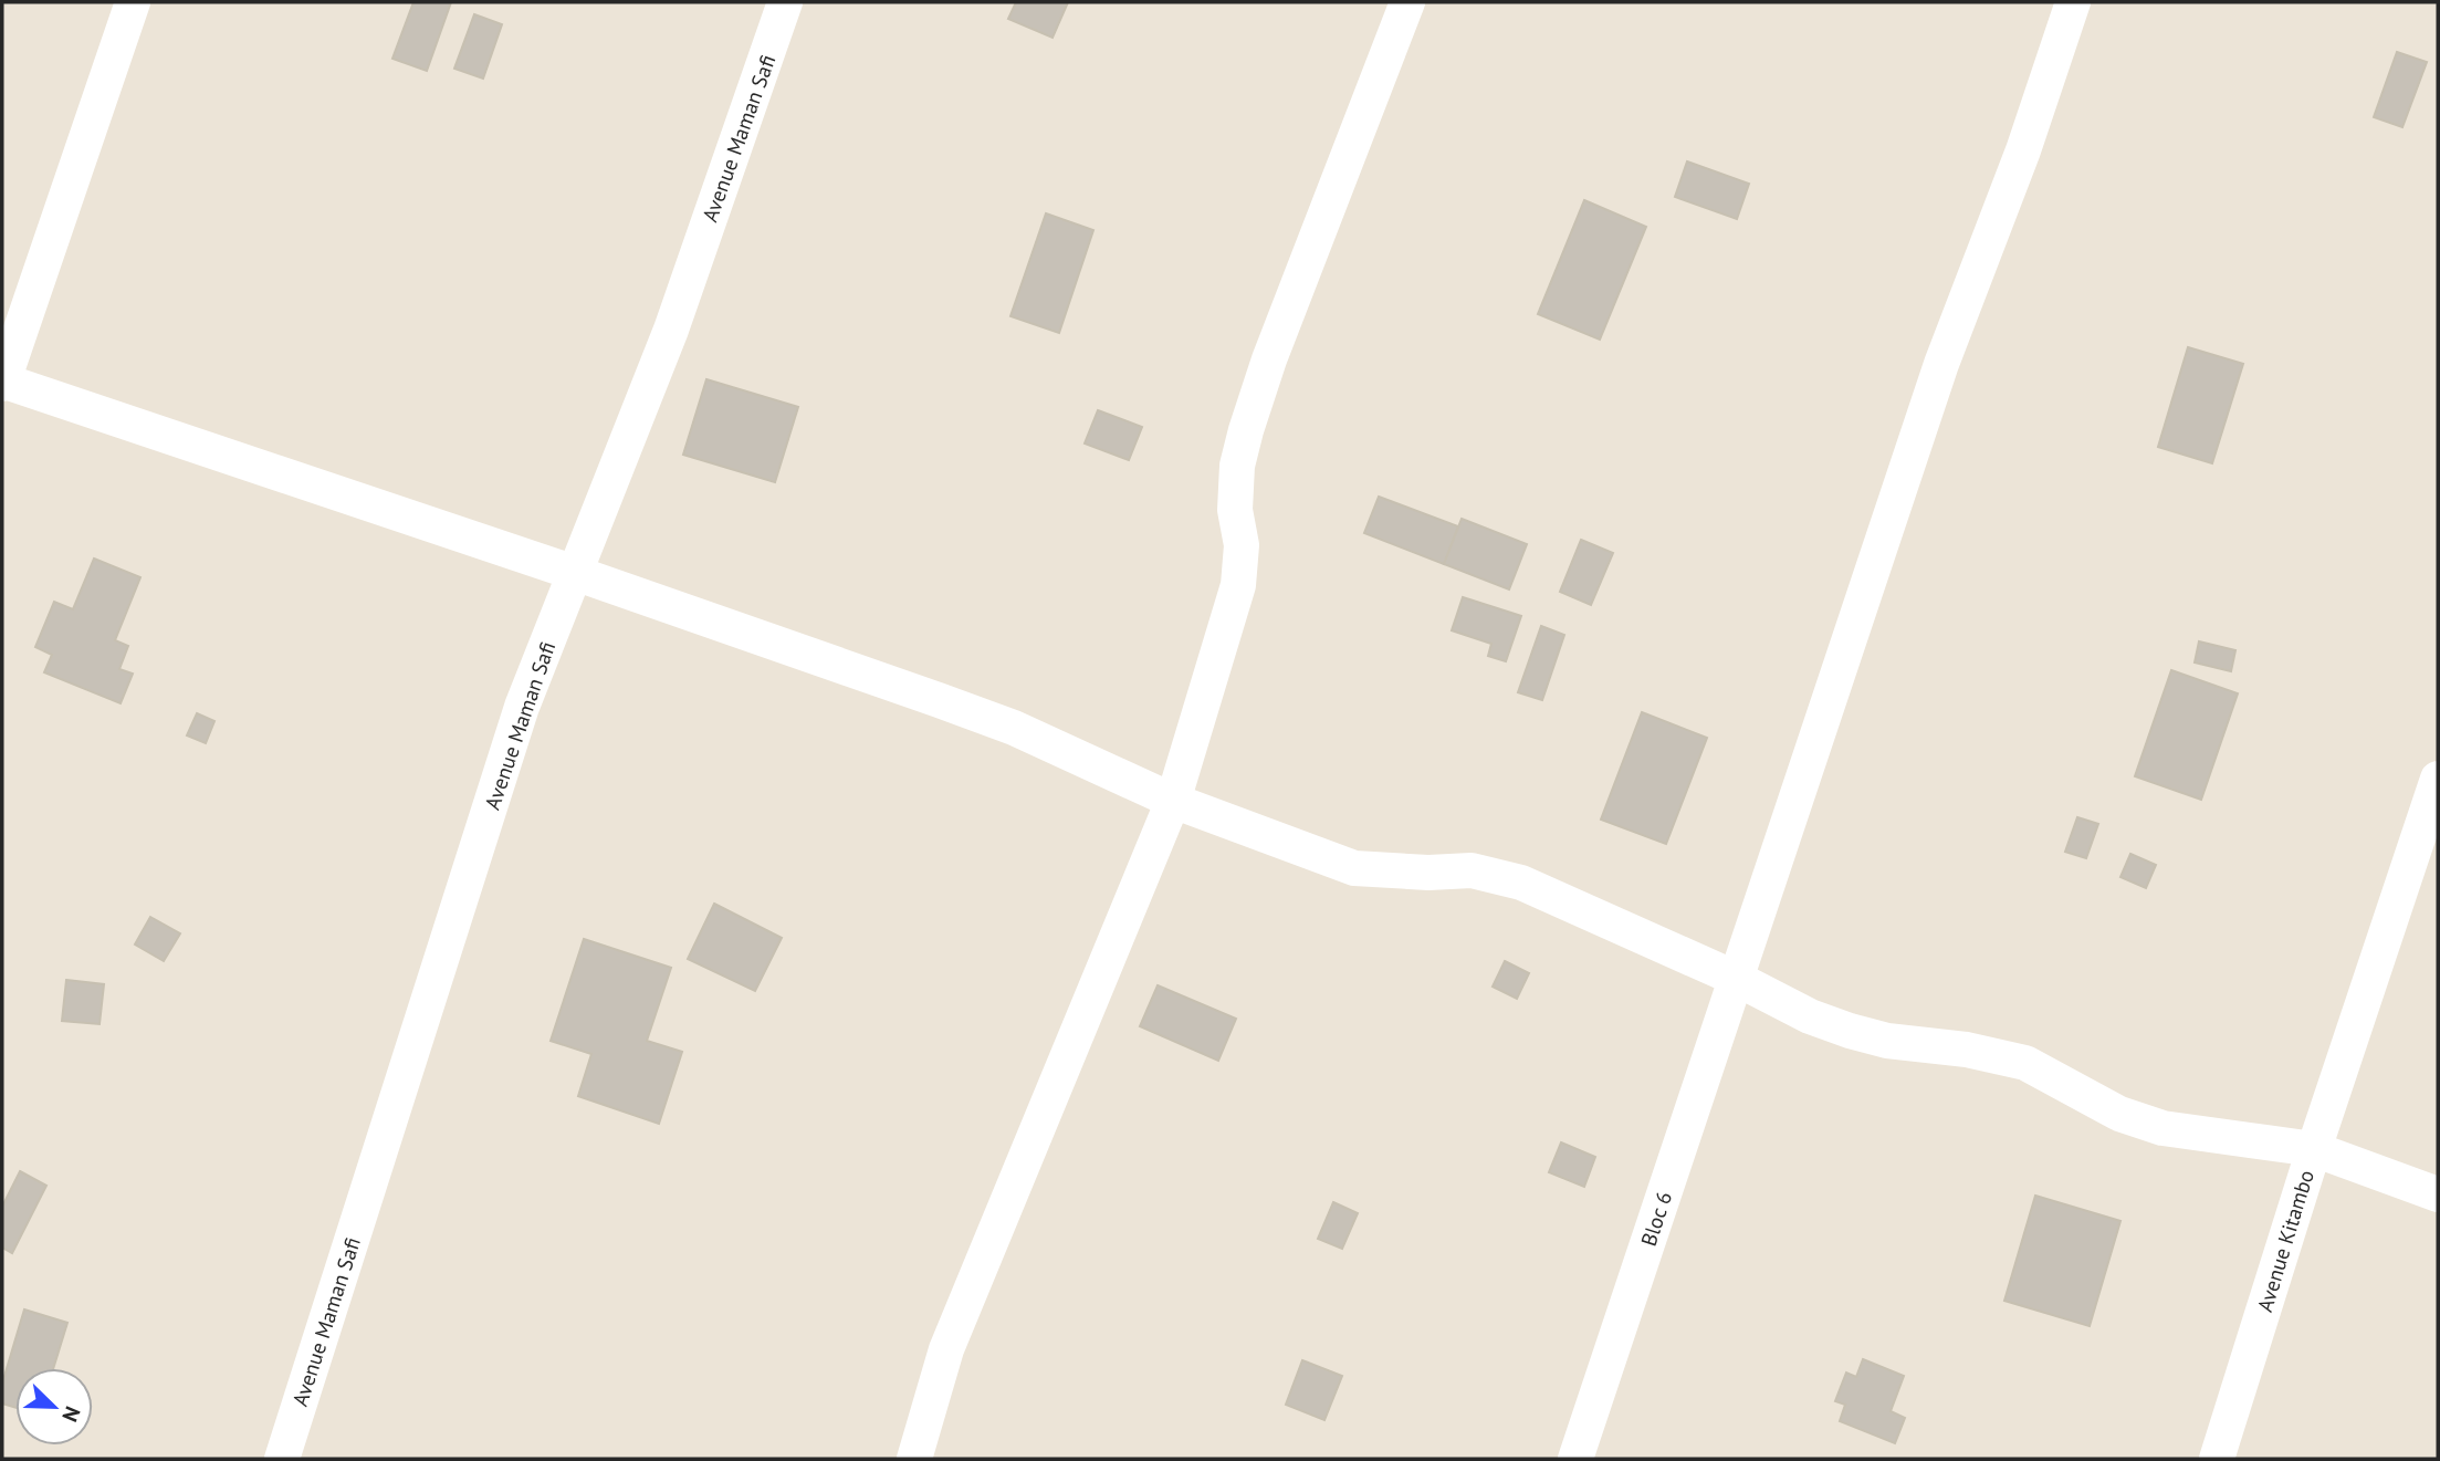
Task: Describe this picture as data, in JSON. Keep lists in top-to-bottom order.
{
  "streets": {
    "street": ["Avenue Maman Safi", "Bloc 6", "Avenue Kitambo"]
  },
  "north": "bottom right"
}
